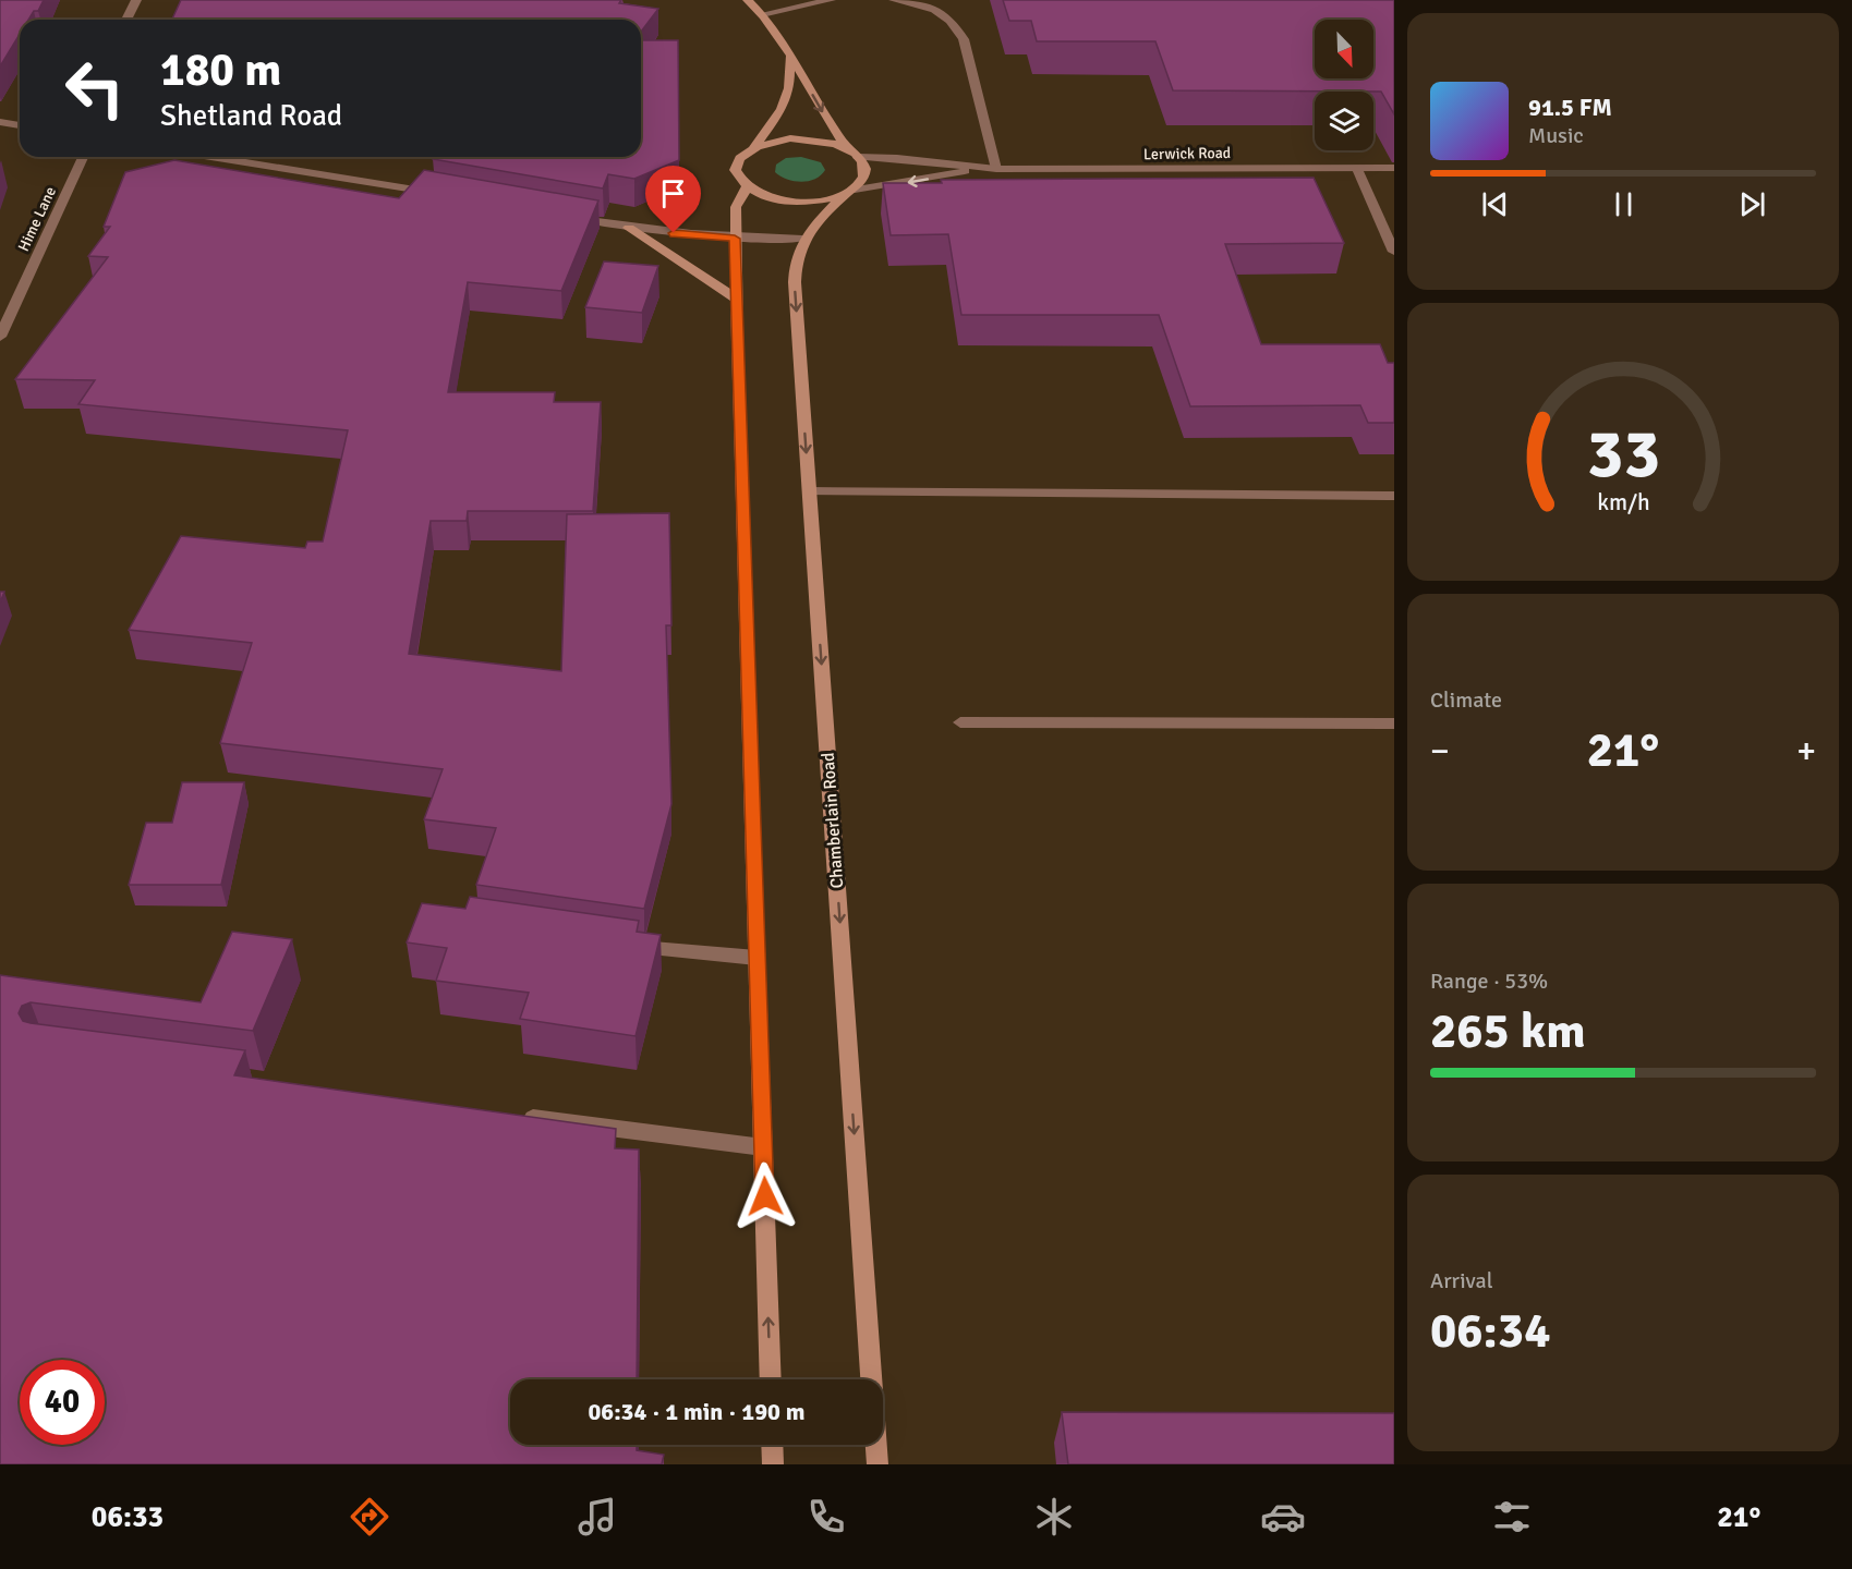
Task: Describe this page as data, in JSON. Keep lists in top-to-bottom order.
{
  "streets": {
    "street": ["Lerwick Road", "Hime Lane", "Chamberlain Road"]
  },
  "north": "bottom right",
  "page": {
    "turn": ["180 m", "Shetland Road"],
    "song": ["91.5 FM", "Music"],
    "tile": [
      "Climate",
      ["Range · 53%", "265 km"],
      ["Arrival", "06:34"]
    ],
    "heat": ["−", "21°", "+"],
    "limit": "40",
    "trip": "06:34 · 1 min · 190 m",
    "tabs": ["06:33", "21°"],
    "gauge": ["33", "km/h"]
  }
}
